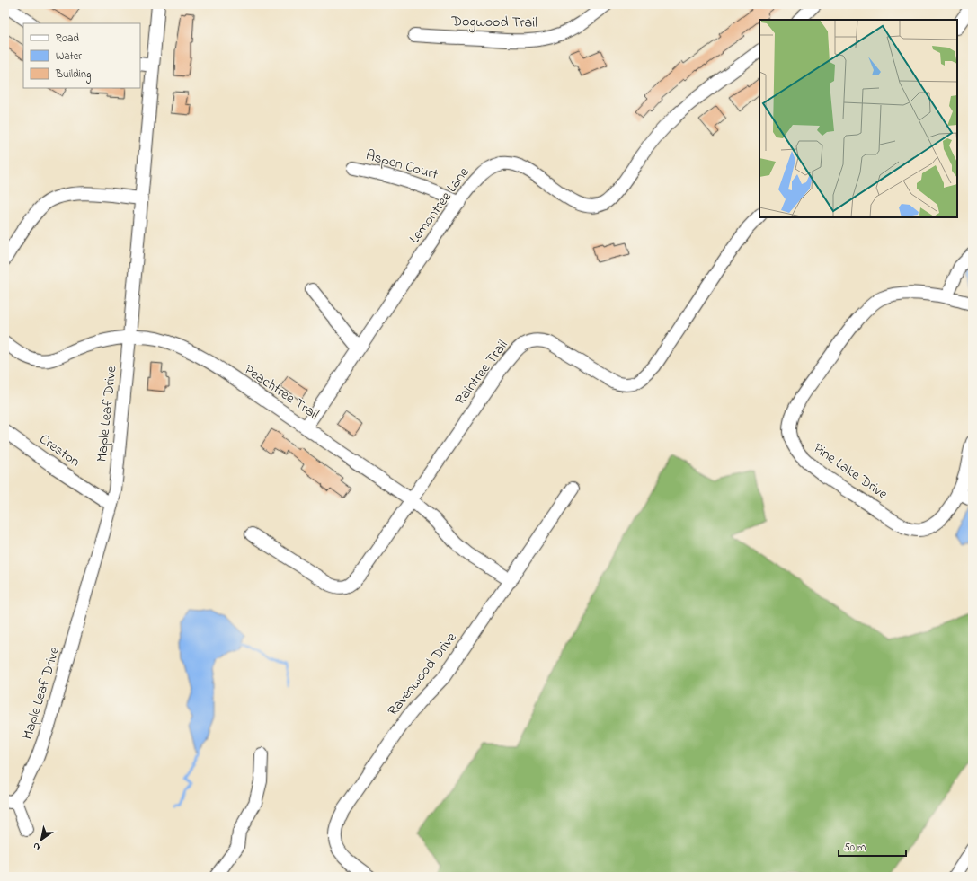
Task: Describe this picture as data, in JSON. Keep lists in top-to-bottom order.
{
  "streets": {
    "street": [
      "Dogwood Trail",
      "Aspen Court",
      "Lemontree Lane",
      "Raintree Trail",
      "Peachtree Trail",
      "Maple Leaf Drive",
      "Creston",
      "Pine Lake Drive",
      "Ravenwood Drive"
    ]
  },
  "crossings": [
    ["Aspen Court", "Lemontree Lane"],
    ["Lemontree Lane", "Peachtree Trail"],
    ["Raintree Trail", "Peachtree Trail"],
    ["Peachtree Trail", "Maple Leaf Drive"],
    ["Peachtree Trail", "Ravenwood Drive"],
    ["Maple Leaf Drive", "Creston"]
  ],
  "legend": ["Road", "Water", "Building"],
  "scale_bar": "50 m",
  "north": "bottom left"
}
